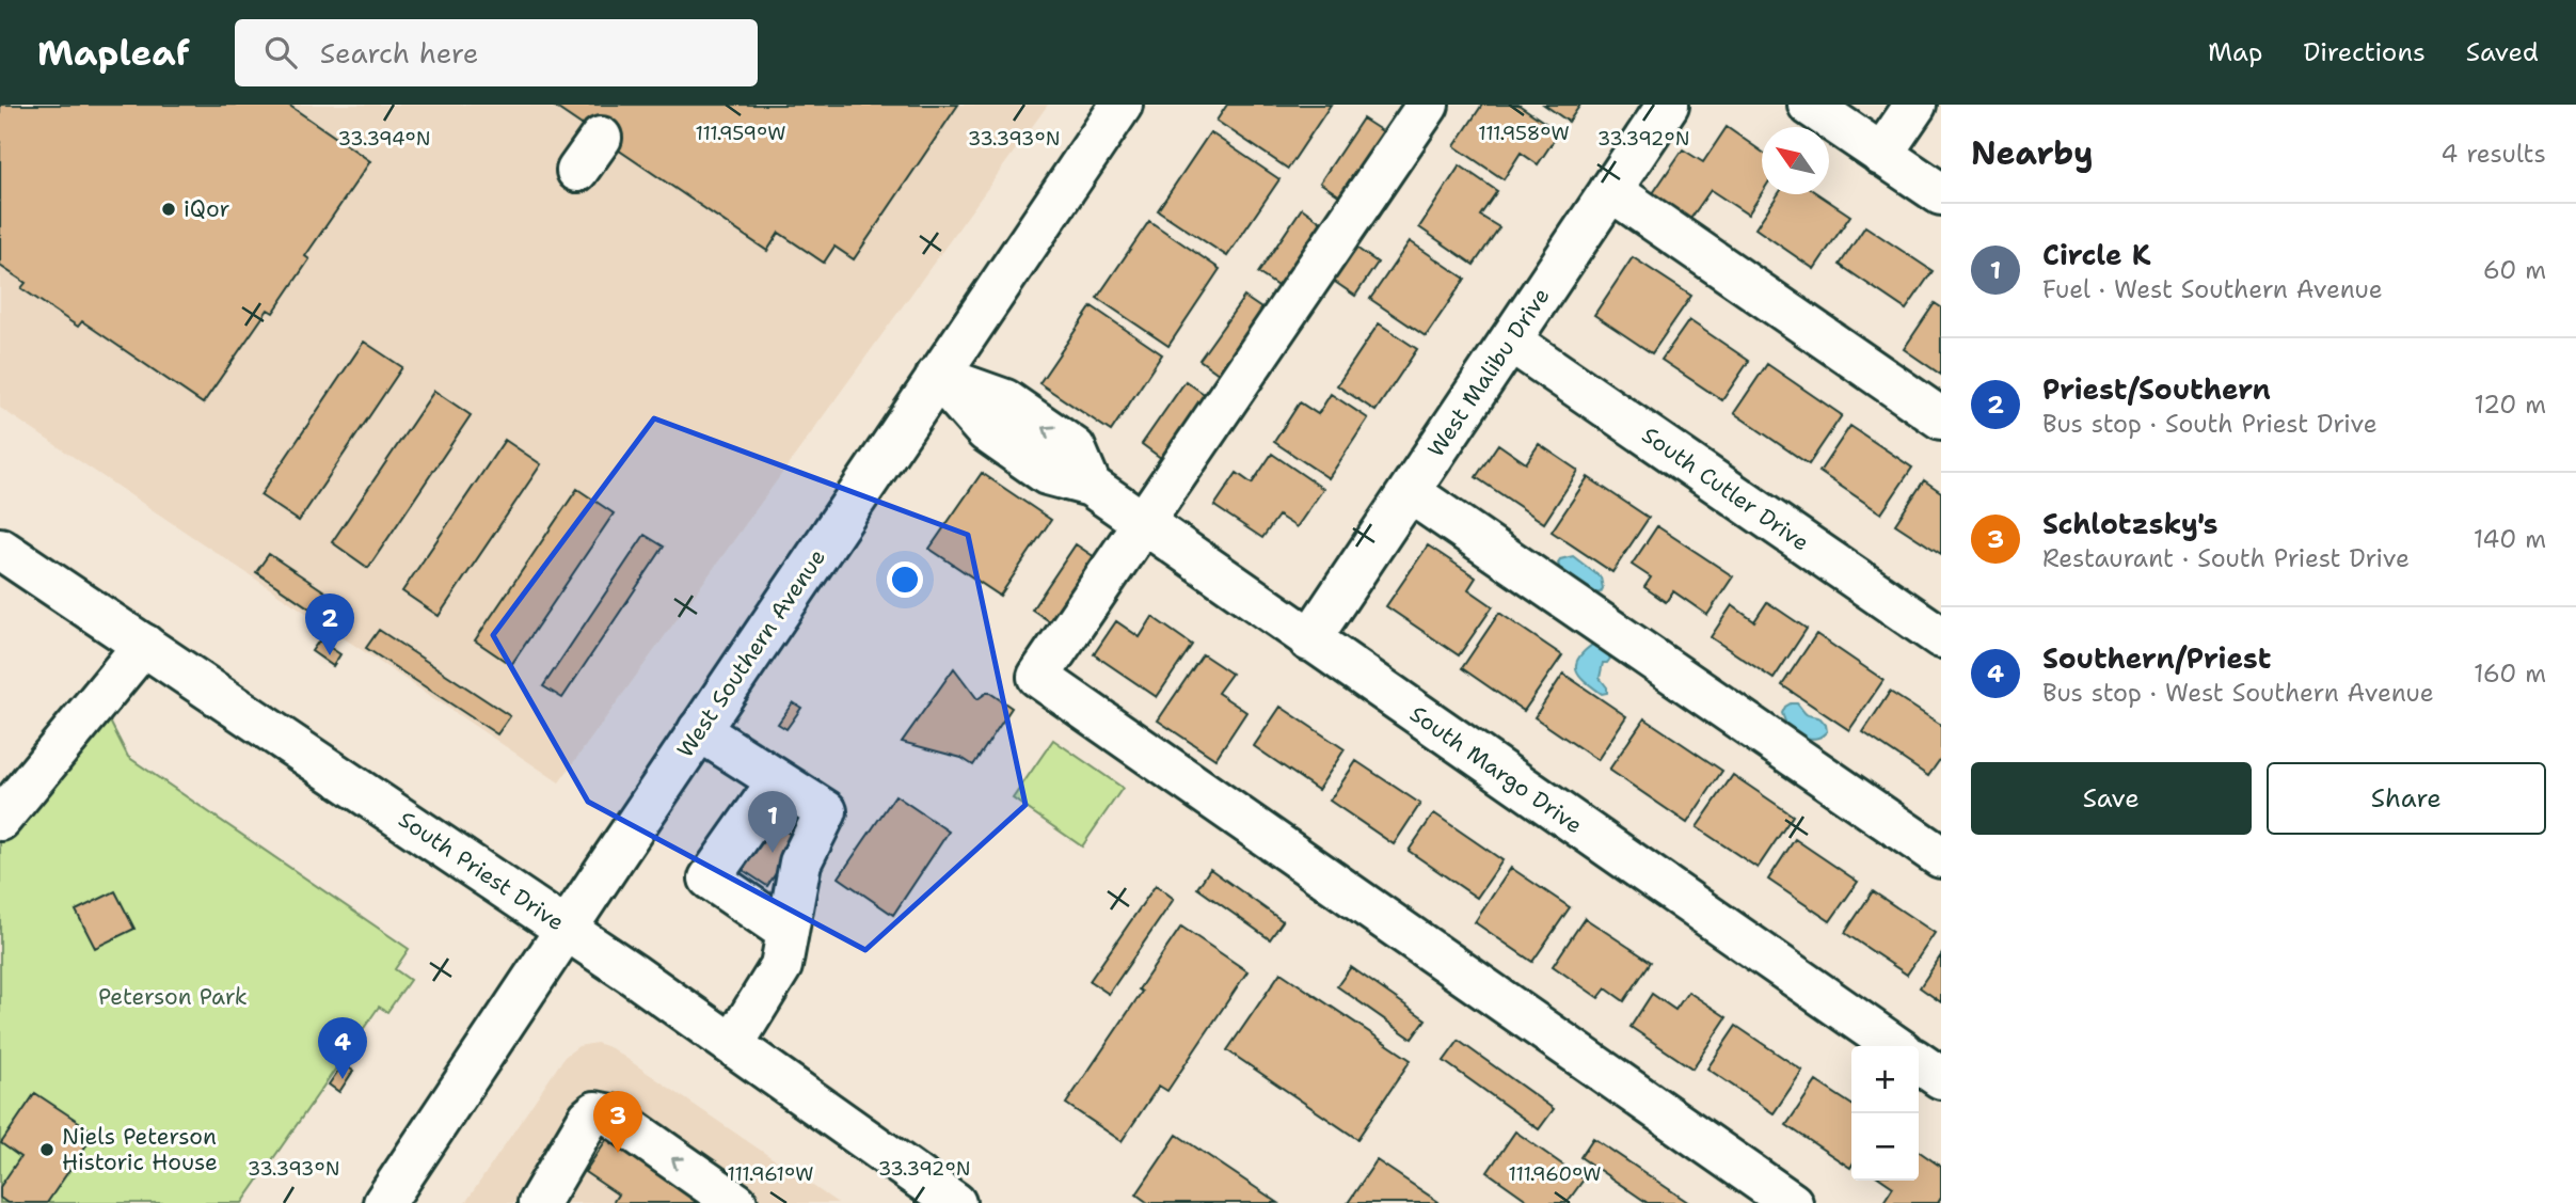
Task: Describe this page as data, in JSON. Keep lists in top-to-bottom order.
{
  "streets": {
    "street": [
      "West Malibu Drive",
      "South Cutler Drive",
      "West Southern Avenue",
      "South Margo Drive",
      "South Priest Drive"
    ]
  },
  "crossings": [
    ["West Malibu Drive", "South Cutler Drive"],
    ["West Malibu Drive", "South Margo Drive"],
    ["West Southern Avenue", "South Margo Drive"],
    ["West Southern Avenue", "South Priest Drive"]
  ],
  "parks": ["Peterson Park"],
  "places": ["iQor", "Niels Peterson Historic House"],
  "north": "top left",
  "page": {
    "header": "Mapleaf",
    "search": "Search here",
    "nav": ["Map", "Directions", "Saved"],
    "heading": ["Nearby", "4 results"],
    "list": [
      {
        "mark": "1",
        "name": "Circle K",
        "note": "Fuel · West Southern Avenue",
        "value": "60 m"
      },
      {
        "mark": "2",
        "name": "Priest/Southern",
        "note": "Bus stop · South Priest Drive",
        "value": "120 m"
      },
      {
        "mark": "3",
        "name": "Schlotzsky's",
        "note": "Restaurant · South Priest Drive",
        "value": "140 m"
      },
      {
        "mark": "4",
        "name": "Southern/Priest",
        "note": "Bus stop · West Southern Avenue",
        "value": "160 m"
      }
    ],
    "pins": [
      "2",
      "1",
      "4",
      "3"
    ],
    "buttons": ["Save", "Share"],
    "map_buttons": ["+", "−"]
  },
  "coordinates": [
    "111.959°W",
    "111.958°W",
    "33.394°N",
    "33.393°N",
    "33.392°N",
    "111.961°W",
    "111.960°W"
  ]
}
